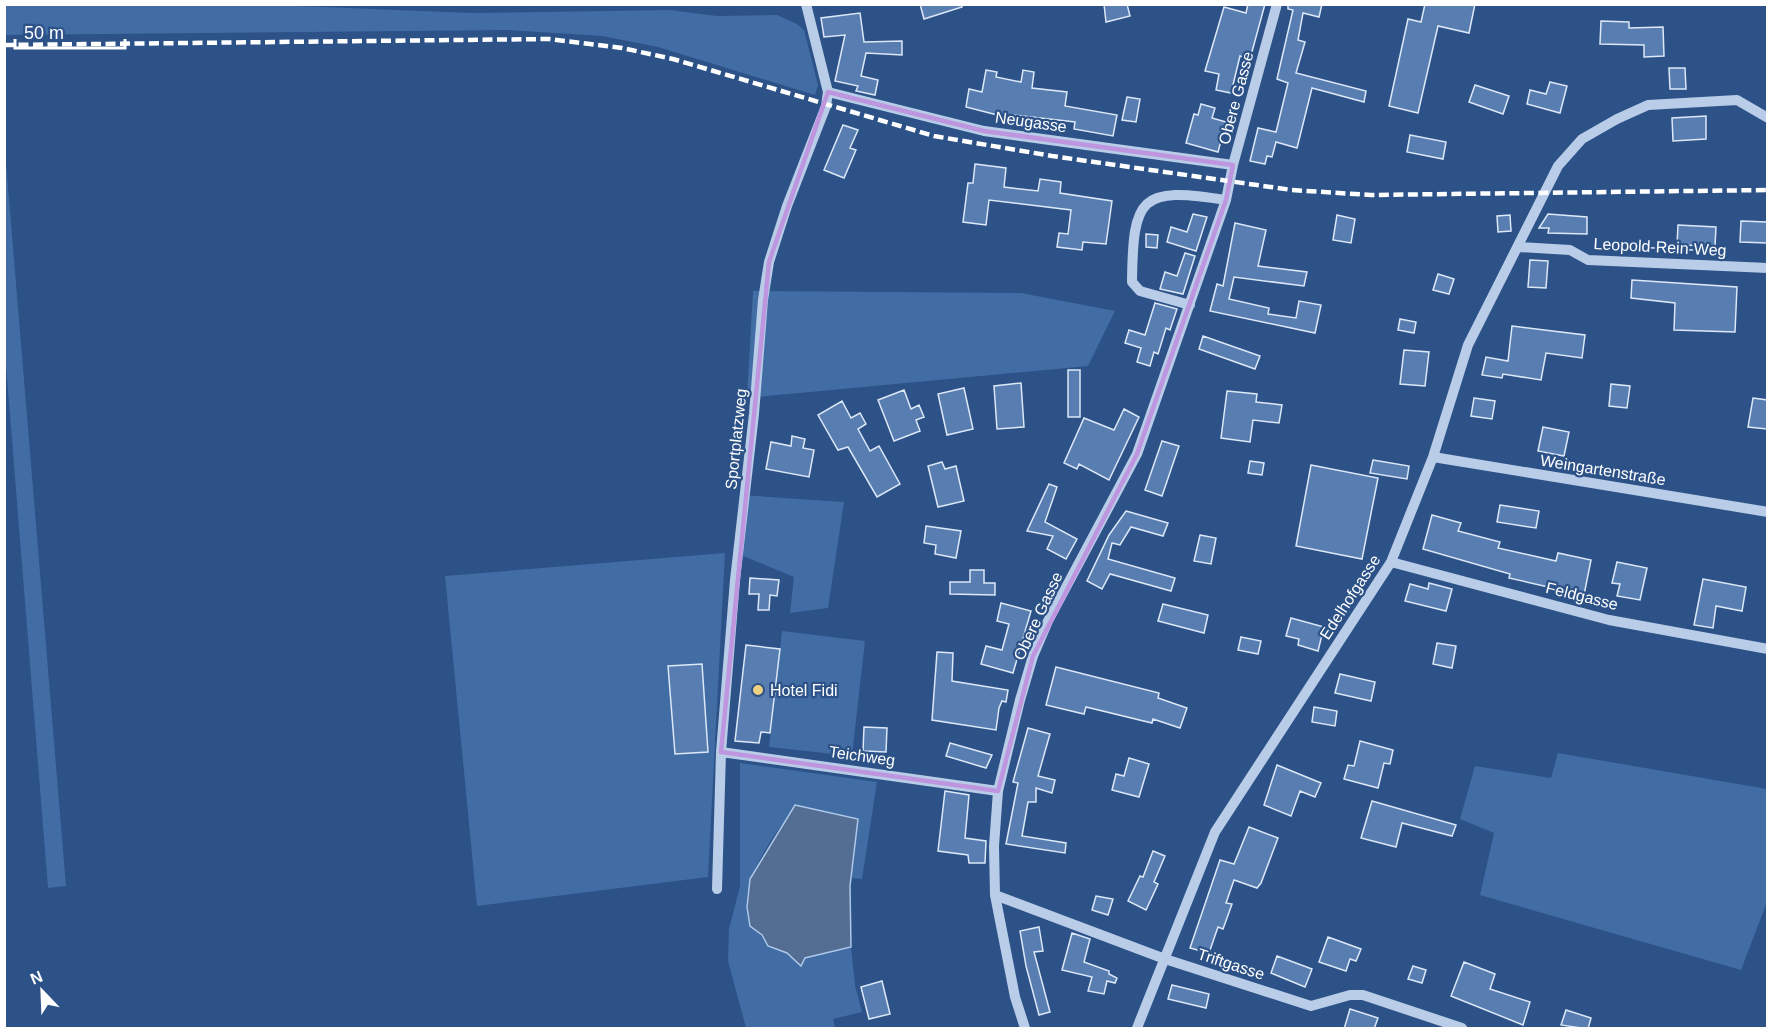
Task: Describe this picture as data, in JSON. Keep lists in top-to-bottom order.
{
  "streets": {
    "street": [
      "Obere Gasse",
      "Neugasse",
      "Leopold-Rein-Weg",
      "Sportplatzweg",
      "Weingartenstraße",
      "Feldgasse",
      "Edelhofgasse",
      "Teichweg",
      "Triftgasse"
    ]
  },
  "crossings": [
    ["Obere Gasse", "Neugasse"],
    ["Obere Gasse", "Teichweg"],
    ["Obere Gasse", "Triftgasse"],
    ["Neugasse", "Sportplatzweg"],
    ["Leopold-Rein-Weg", "Edelhofgasse"],
    ["Sportplatzweg", "Teichweg"],
    ["Weingartenstraße", "Edelhofgasse"],
    ["Feldgasse", "Edelhofgasse"],
    ["Edelhofgasse", "Triftgasse"]
  ],
  "places": ["Hotel Fidi"],
  "scale_bar": "50 m",
  "north": "top left"
}
